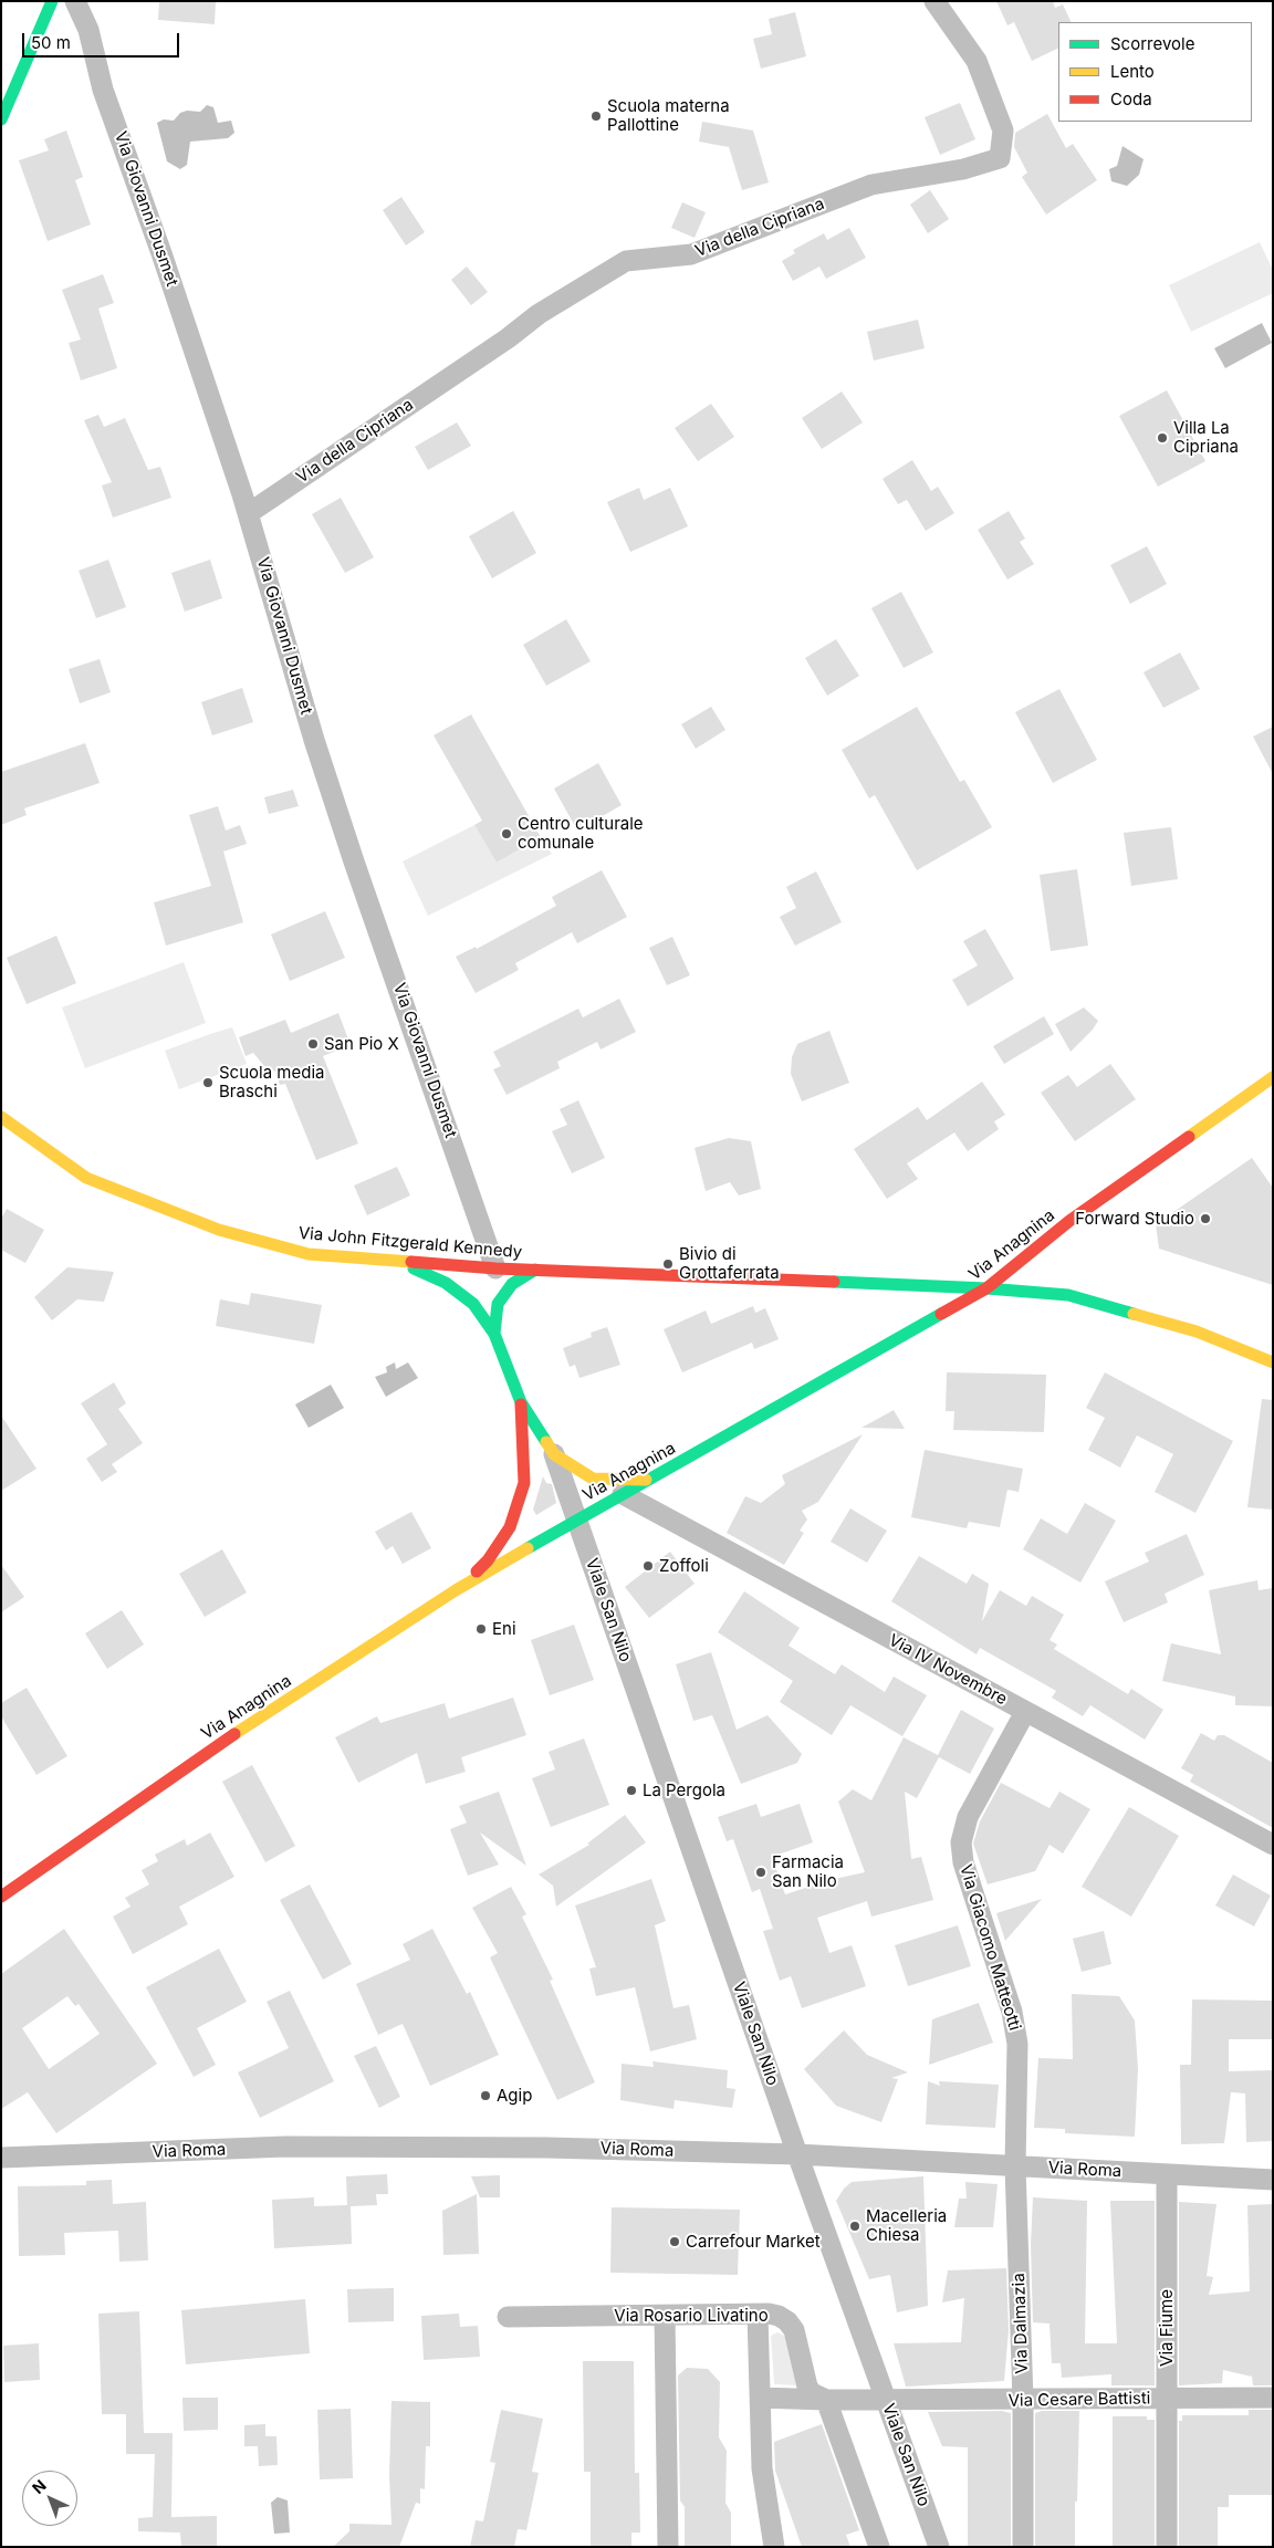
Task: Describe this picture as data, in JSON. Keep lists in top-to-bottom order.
{
  "streets": {
    "main road": ["Via John Fitzgerald Kennedy", "Via Anagnina"],
    "street": [
      "Via Giovanni Dusmet",
      "Via della Cipriana",
      "Viale San Nilo",
      "Via IV Novembre",
      "Via Giacomo Matteotti",
      "Via Roma",
      "Via Rosario Livatino",
      "Via Dalmazia",
      "Via Fiume",
      "Via Cesare Battisti"
    ]
  },
  "crossings": [
    ["Via Giovanni Dusmet", "Via della Cipriana"],
    ["Via Giovanni Dusmet", "Via John Fitzgerald Kennedy"],
    ["Via John Fitzgerald Kennedy", "Via Anagnina"],
    ["Via Anagnina", "Viale San Nilo"],
    ["Via Anagnina", "Via IV Novembre"],
    ["Viale San Nilo", "Via Roma"],
    ["Viale San Nilo", "Via Cesare Battisti"],
    ["Via IV Novembre", "Via Giacomo Matteotti"],
    ["Via Giacomo Matteotti", "Via Roma"],
    ["Via Giacomo Matteotti", "Via Dalmazia"],
    ["Via Roma", "Via Dalmazia"],
    ["Via Roma", "Via Fiume"],
    ["Via Dalmazia", "Via Cesare Battisti"],
    ["Via Fiume", "Via Cesare Battisti"]
  ],
  "places": [
    "Scuola materna Pallottine",
    "Villa La Cipriana",
    "Centro culturale comunale",
    "San Pio X",
    "Scuola media Braschi",
    "Forward Studio",
    "Bivio di Grottaferrata",
    "Zoffoli",
    "Eni",
    "La Pergola",
    "Farmacia San Nilo",
    "Agip",
    "Macelleria Chiesa",
    "Carrefour Market"
  ],
  "legend": ["Scorrevole", "Lento", "Coda"],
  "scale_bar": "50 m",
  "north": "top left"
}
